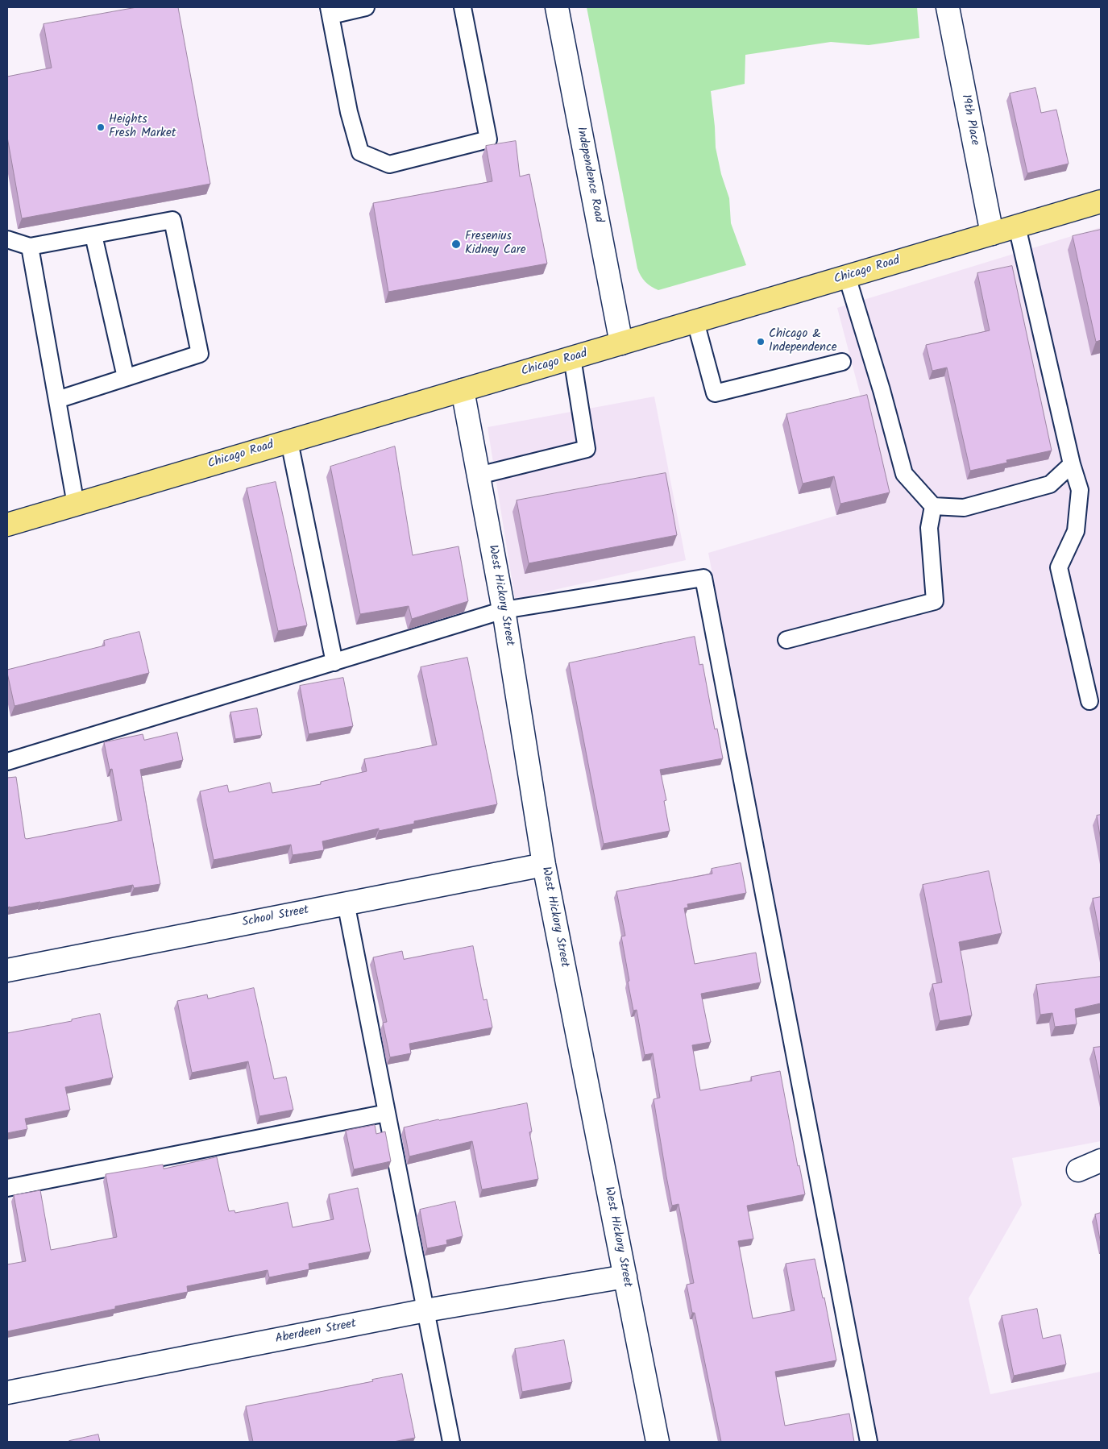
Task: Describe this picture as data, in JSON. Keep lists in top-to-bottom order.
{
  "streets": {
    "main road": ["Chicago Road"],
    "street": [
      "19th Place",
      "Independence Road",
      "West Hickory Street",
      "School Street",
      "Aberdeen Street"
    ]
  },
  "crossings": [
    ["19th Place", "Chicago Road"],
    ["Independence Road", "Chicago Road"],
    ["Chicago Road", "West Hickory Street"],
    ["West Hickory Street", "School Street"],
    ["West Hickory Street", "Aberdeen Street"]
  ],
  "places": ["Heights Fresh Market", "Fresenius Kidney Care", "Chicago & Independence"]
}
